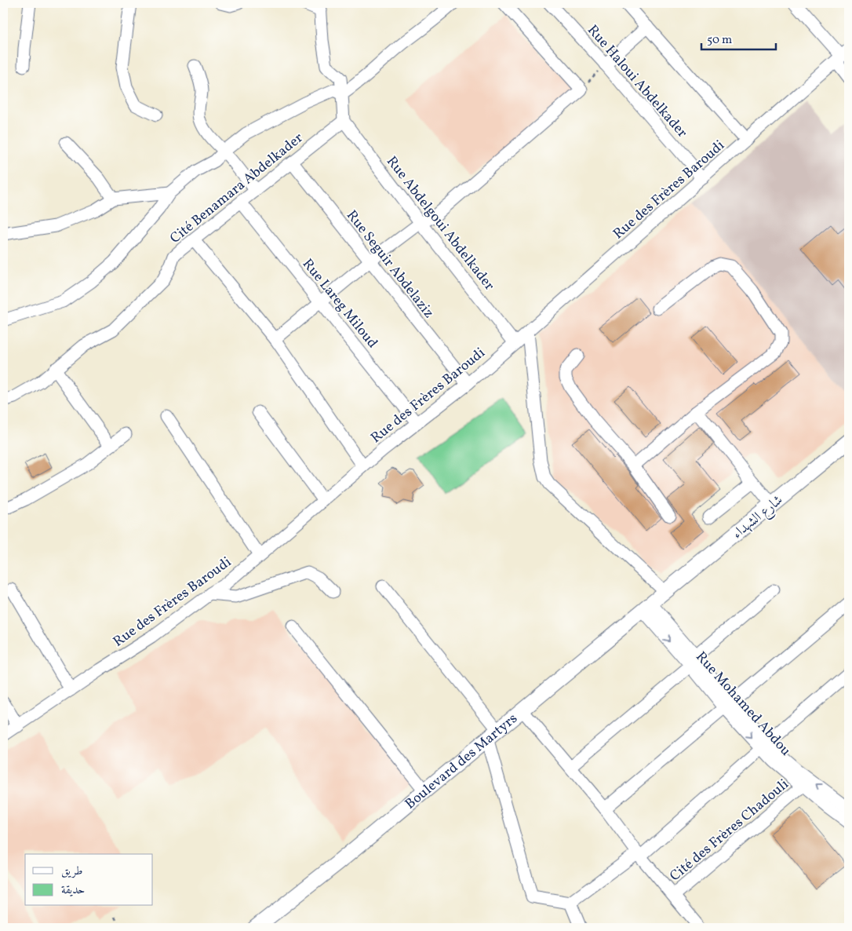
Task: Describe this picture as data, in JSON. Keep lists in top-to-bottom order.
{
  "streets": {
    "main road": ["شارع الشهداء", "Boulevard des Martyrs"],
    "street": [
      "Rue Haloui Abdelkader",
      "Cité Benamara Abdelkader",
      "Rue des Frères Baroudi",
      "Rue Abdelgoui Abdelkader",
      "Rue Seguir Abdelaziz",
      "Rue Lareg Miloud",
      "Rue Mohamed Abdou",
      "Cité des Frères Chadouli"
    ]
  },
  "crossings": [
    ["Rue Haloui Abdelkader", "Rue des Frères Baroudi"],
    ["Cité Benamara Abdelkader", "Rue Abdelgoui Abdelkader"],
    ["Cité Benamara Abdelkader", "Rue Seguir Abdelaziz"],
    ["Cité Benamara Abdelkader", "Rue Lareg Miloud"],
    ["Rue des Frères Baroudi", "Rue Abdelgoui Abdelkader"],
    ["Rue des Frères Baroudi", "Rue Seguir Abdelaziz"],
    ["Rue des Frères Baroudi", "Rue Lareg Miloud"],
    ["شارع الشهداء", "Boulevard des Martyrs"],
    ["Rue Mohamed Abdou", "Boulevard des Martyrs"],
    ["Rue Mohamed Abdou", "Cité des Frères Chadouli"],
    ["Boulevard des Martyrs", "Cité des Frères Chadouli"]
  ],
  "legend": ["طريق", "حديقة"],
  "scale_bar": "50 m"
}
